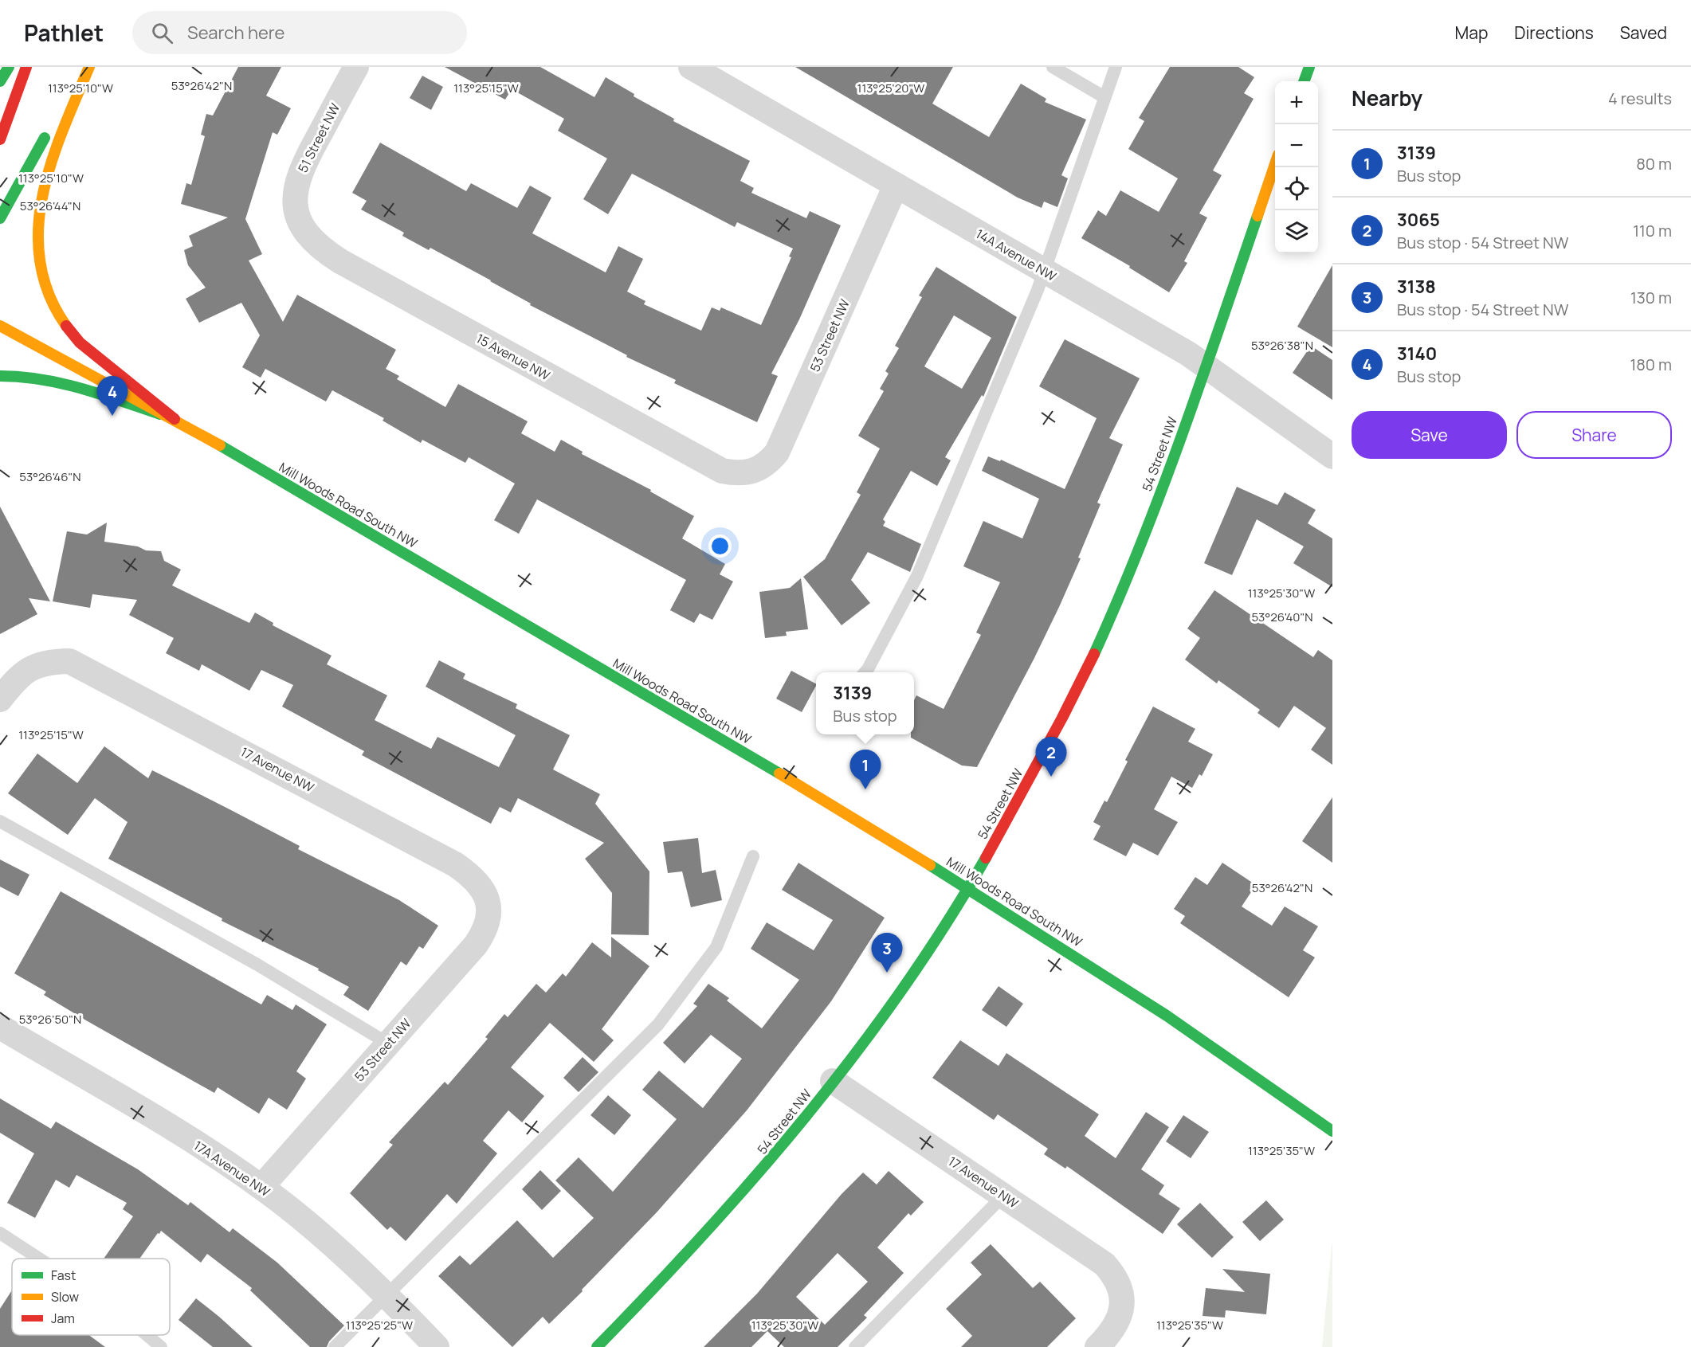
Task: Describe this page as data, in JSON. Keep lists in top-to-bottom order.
{
  "streets": {
    "street": [
      "51 Street NW",
      "14A Avenue NW",
      "53 Street NW",
      "15 Avenue NW",
      "54 Street NW",
      "Mill Woods Road South NW",
      "17 Avenue NW",
      "17A Avenue NW"
    ]
  },
  "crossings": [
    ["51 Street NW", "15 Avenue NW"],
    ["14A Avenue NW", "53 Street NW"],
    ["14A Avenue NW", "54 Street NW"],
    ["53 Street NW", "15 Avenue NW"],
    ["53 Street NW", "17 Avenue NW"],
    ["53 Street NW", "17A Avenue NW"],
    ["54 Street NW", "Mill Woods Road South NW"],
    ["54 Street NW", "17 Avenue NW"]
  ],
  "legend": ["Fast", "Slow", "Jam"],
  "page": {
    "header": "Pathlet",
    "search": "Search here",
    "nav": ["Map", "Directions", "Saved"],
    "heading": ["Nearby", "4 results"],
    "map_buttons": ["+", "−"],
    "list": [
      {
        "mark": "1",
        "name": "3139",
        "note": "Bus stop",
        "value": "80 m"
      },
      {
        "mark": "2",
        "name": "3065",
        "note": "Bus stop · 54 Street NW",
        "value": "110 m"
      },
      {
        "mark": "3",
        "name": "3138",
        "note": "Bus stop · 54 Street NW",
        "value": "130 m"
      },
      {
        "mark": "4",
        "name": "3140",
        "note": "Bus stop",
        "value": "180 m"
      }
    ],
    "pins": [
      "4",
      "2",
      "1",
      "3"
    ],
    "buttons": ["Save", "Share"],
    "popup": ["3139", "Bus stop"]
  },
  "coordinates": [
    "53°26'42\"N",
    "113°25'10\"W",
    "113°25'15\"W",
    "113°25'20\"W",
    "53°26'44\"N",
    "53°26'38\"N",
    "53°26'46\"N",
    "113°25'30\"W",
    "53°26'40\"N",
    "53°26'50\"N",
    "113°25'35\"W",
    "113°25'25\"W"
  ]
}
